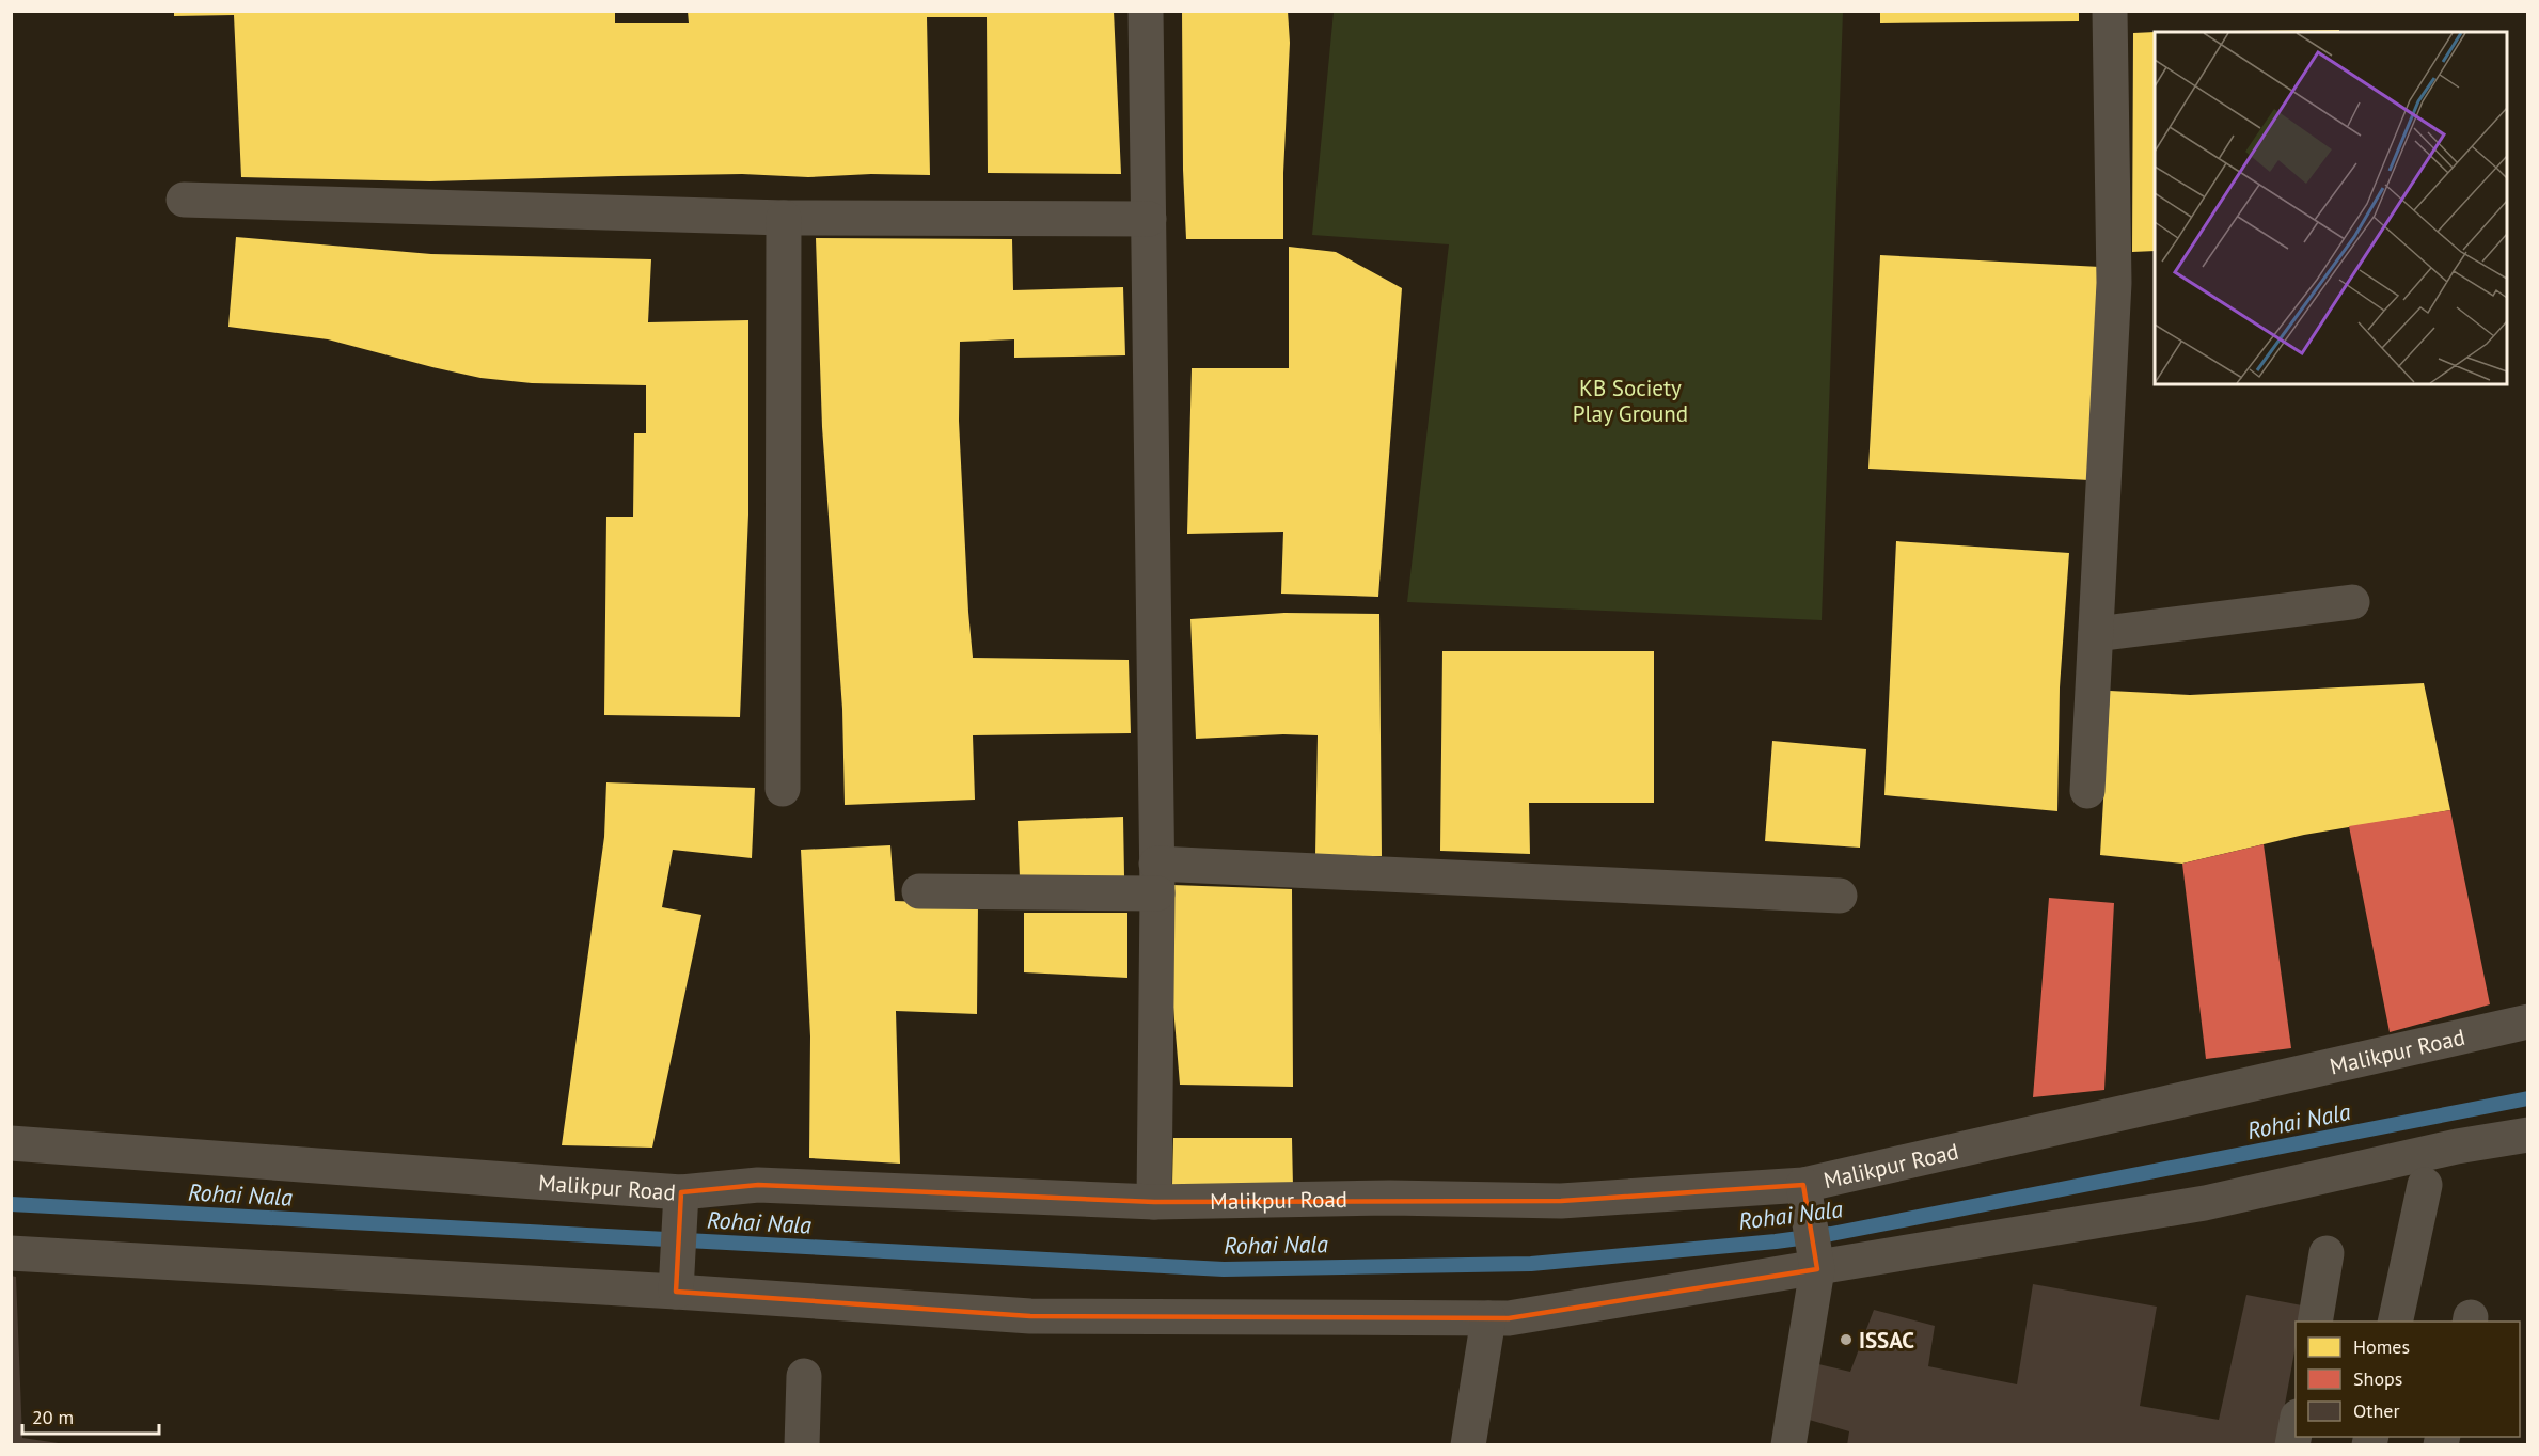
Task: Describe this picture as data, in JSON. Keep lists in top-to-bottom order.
{
  "streets": {
    "street": ["Malikpur Road"]
  },
  "water": ["Rohai Nala"],
  "parks": ["KB Society Play Ground"],
  "places": ["ISSAC"],
  "legend": ["Homes", "Shops", "Other"],
  "scale_bar": "20 m"
}
